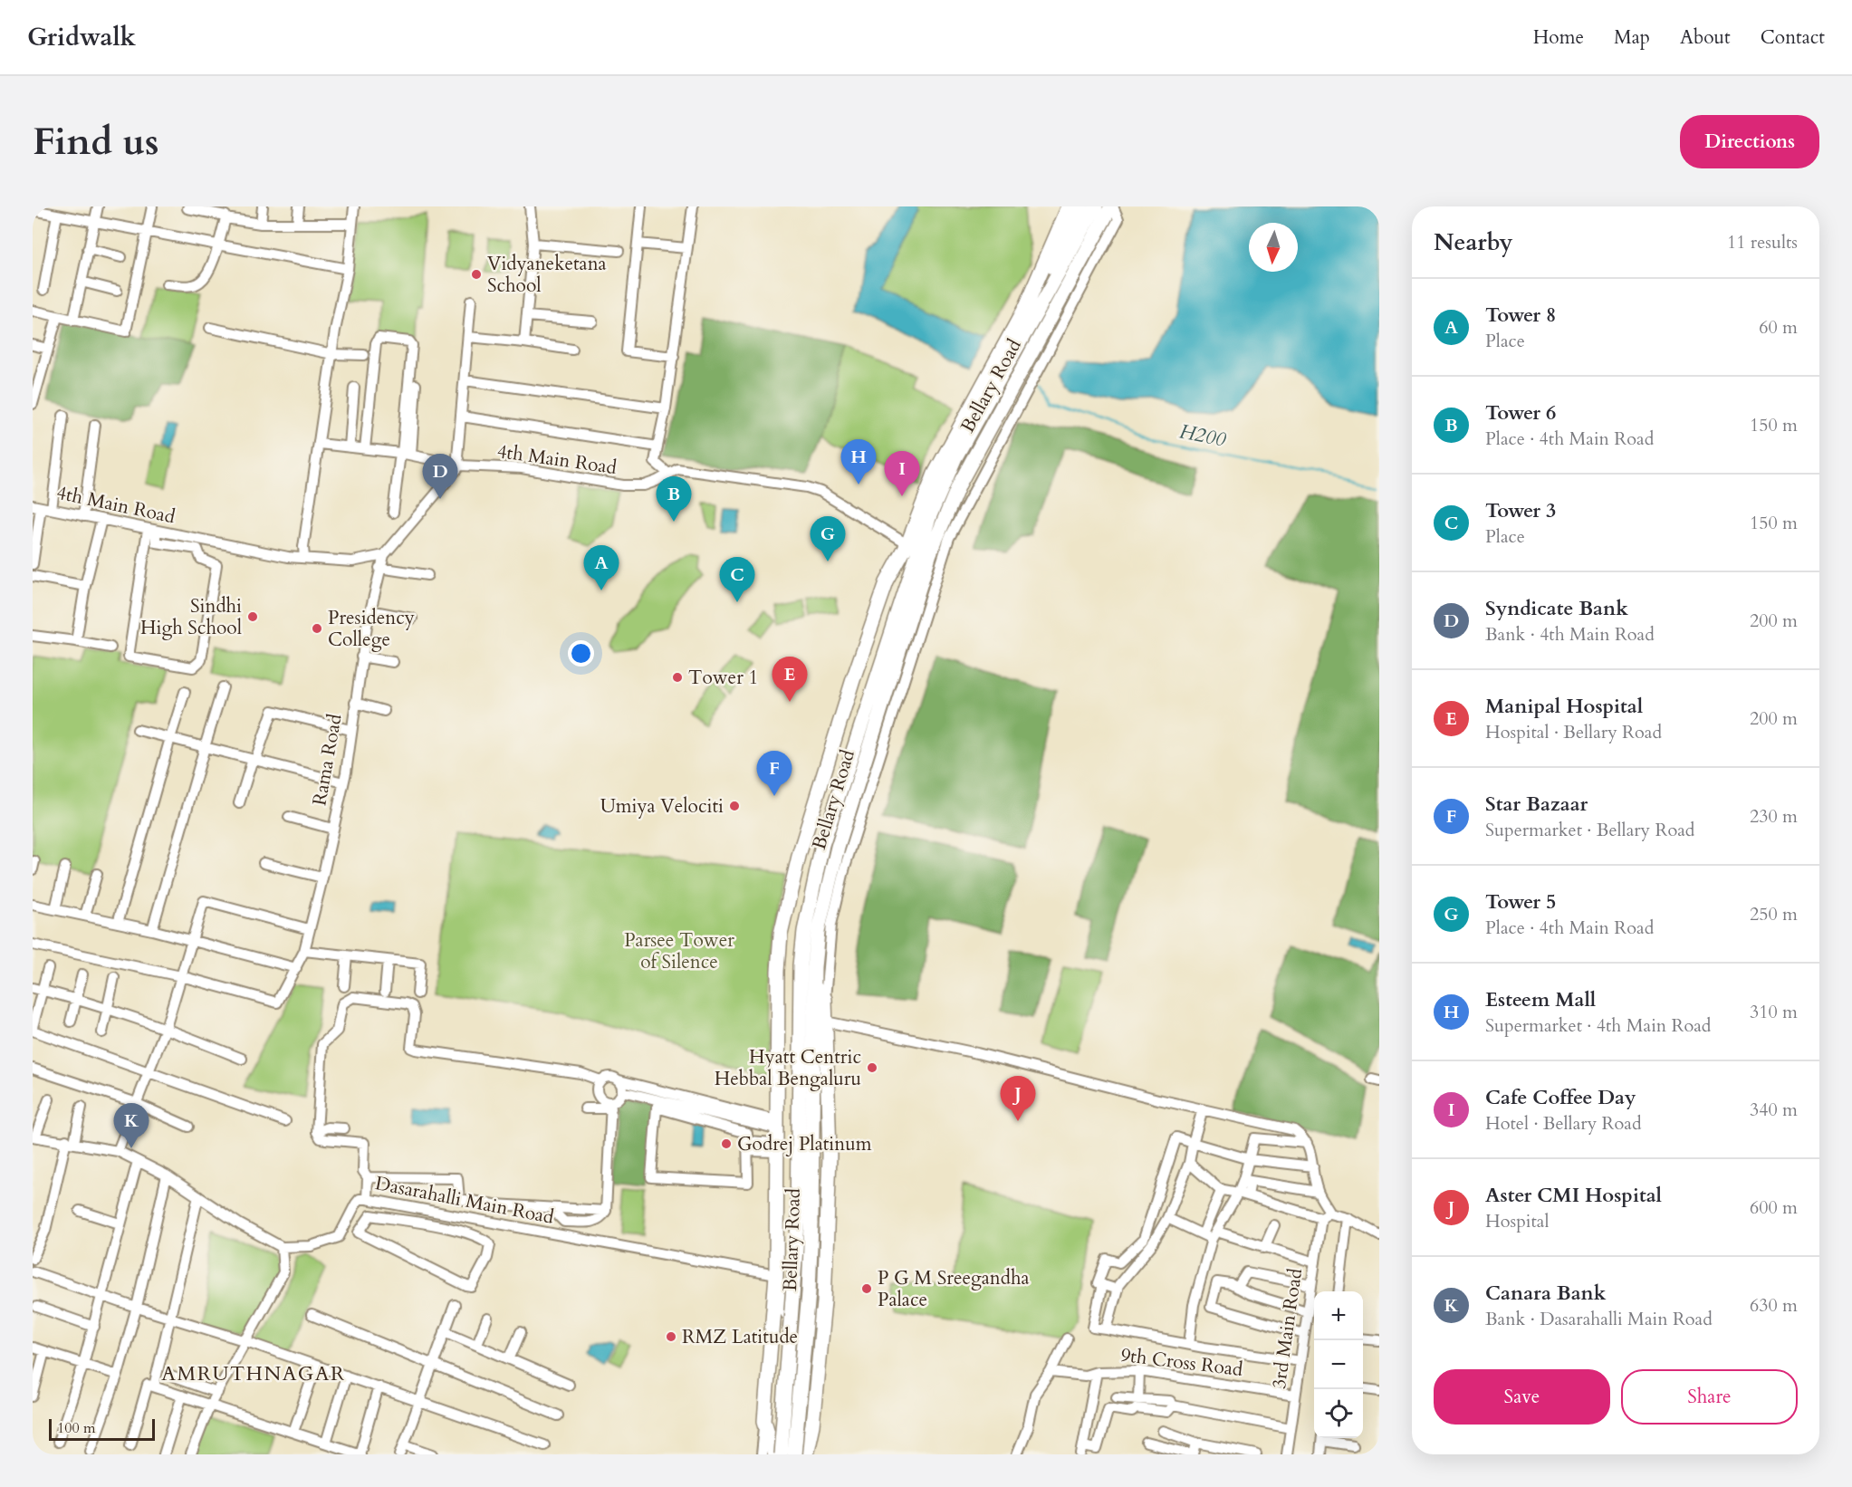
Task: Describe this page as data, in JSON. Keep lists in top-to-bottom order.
{
  "streets": {
    "highway": ["Bellary Road"],
    "street": [
      "4th Main Road",
      "Rama Road",
      "Dasarahalli Main Road",
      "3rd Main Road",
      "9th Cross Road"
    ]
  },
  "crossings": [
    ["Bellary Road", "4th Main Road"],
    ["Bellary Road", "Dasarahalli Main Road"],
    ["4th Main Road", "Rama Road"],
    ["3rd Main Road", "9th Cross Road"]
  ],
  "districts": ["AMRUTHNAGAR"],
  "water": ["H200"],
  "parks": ["Parsee Tower of Silence"],
  "places": [
    "Vidyaneketana School",
    "Sindhi High School",
    "Presidency College",
    "Tower 1",
    "Umiya Velociti",
    "Hyatt Centric Hebbal Bengaluru",
    "Godrej Platinum",
    "P G M Sreegandha Palace",
    "RMZ Latitude"
  ],
  "scale_bar": "100 m",
  "north": "bottom",
  "page": {
    "header": "Gridwalk",
    "nav": [
      "Home",
      "Map",
      "About",
      "Contact"
    ],
    "buttons": [
      "Directions",
      ["Save", "Share"]
    ],
    "title": "Find us",
    "heading": ["Nearby", "11 results"],
    "list": [
      {
        "mark": "A",
        "name": "Tower 8",
        "note": "Place",
        "value": "60 m"
      },
      {
        "mark": "B",
        "name": "Tower 6",
        "note": "Place · 4th Main Road",
        "value": "150 m"
      },
      {
        "mark": "C",
        "name": "Tower 3",
        "note": "Place",
        "value": "150 m"
      },
      {
        "mark": "D",
        "name": "Syndicate Bank",
        "note": "Bank · 4th Main Road",
        "value": "200 m"
      },
      {
        "mark": "E",
        "name": "Manipal Hospital",
        "note": "Hospital · Bellary Road",
        "value": "200 m"
      },
      {
        "mark": "F",
        "name": "Star Bazaar",
        "note": "Supermarket · Bellary Road",
        "value": "230 m"
      },
      {
        "mark": "G",
        "name": "Tower 5",
        "note": "Place · 4th Main Road",
        "value": "250 m"
      },
      {
        "mark": "H",
        "name": "Esteem Mall",
        "note": "Supermarket · 4th Main Road",
        "value": "310 m"
      },
      {
        "mark": "I",
        "name": "Cafe Coffee Day",
        "note": "Hotel · Bellary Road",
        "value": "340 m"
      },
      {
        "mark": "J",
        "name": "Aster CMI Hospital",
        "note": "Hospital",
        "value": "600 m"
      },
      {
        "mark": "K",
        "name": "Canara Bank",
        "note": "Bank · Dasarahalli Main Road",
        "value": "630 m"
      }
    ],
    "pins": [
      "H",
      "I",
      "D",
      "B",
      "G",
      "A",
      "C",
      "E",
      "F",
      "J",
      "K"
    ],
    "map_buttons": ["+", "−"],
    "scale": "100 m"
  }
}
